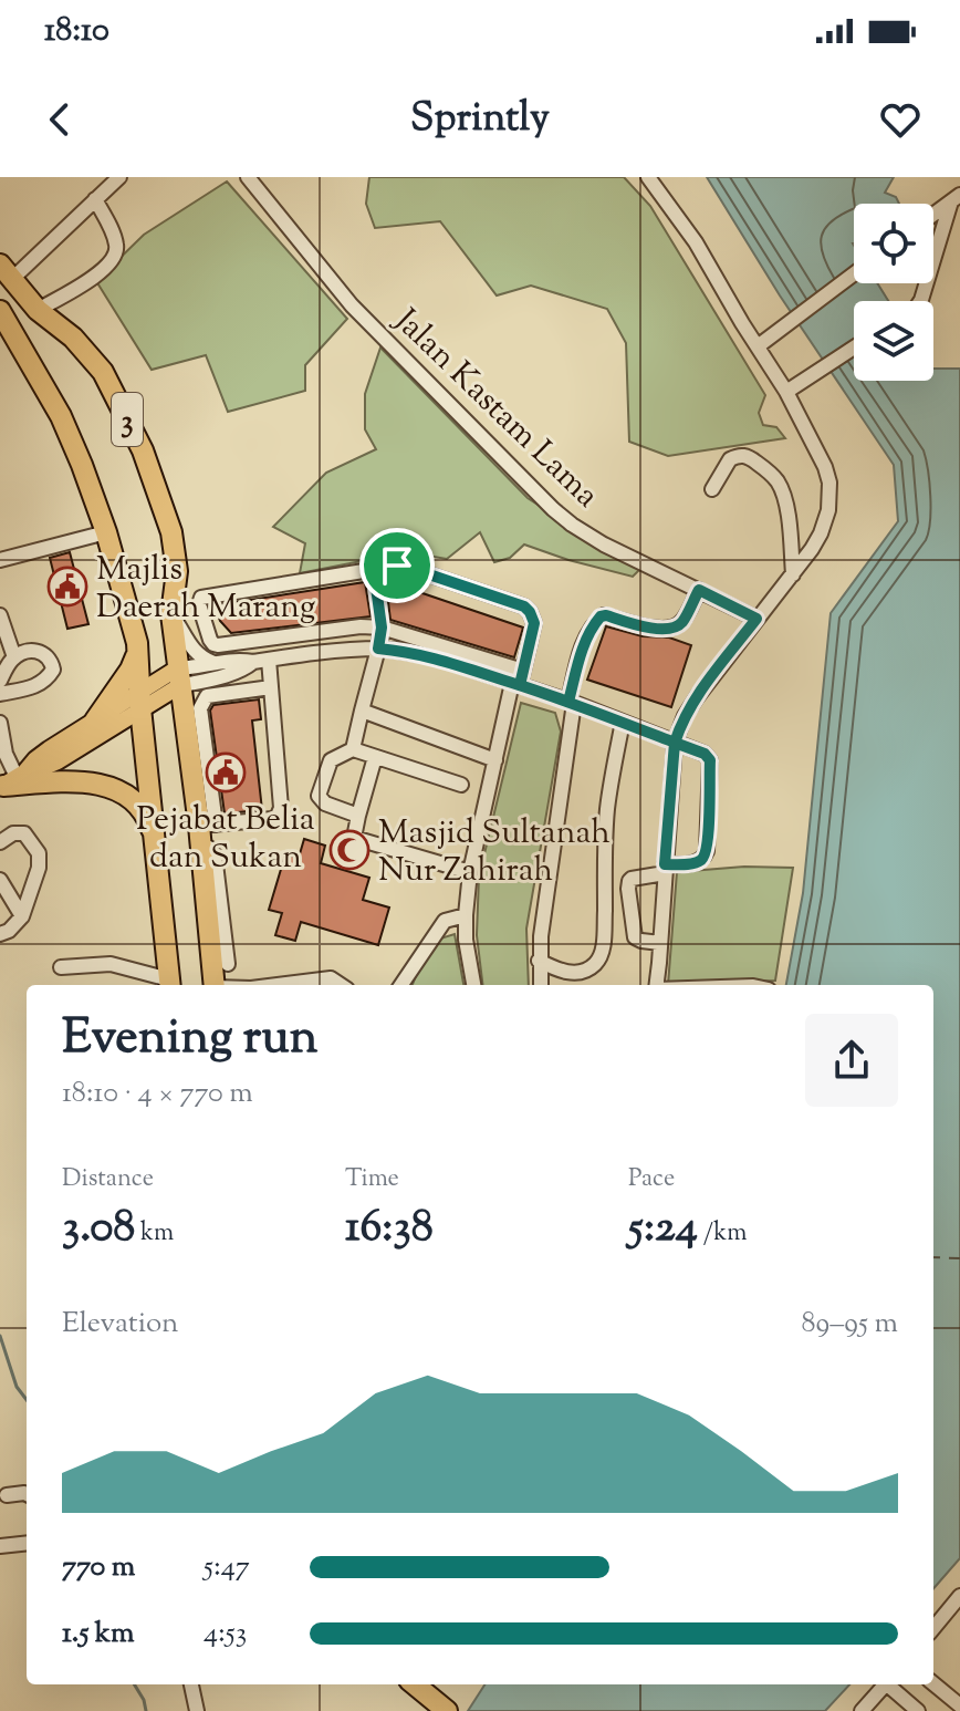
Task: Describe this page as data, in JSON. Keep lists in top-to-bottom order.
{
  "streets": {
    "highway": ["3"],
    "street": ["Jalan Kastam Lama"]
  },
  "places": {
    "public building": ["Majlis Daerah Marang", "Pejabat Belia dan Sukan"],
    "mosque": ["Masjid Sultanah Nur Zahirah"]
  },
  "page": {
    "status": "18:10",
    "header": "Sprintly",
    "heading": ["Evening run", "18:10 · 4 × 770 m"],
    "stats": [
      ["Distance", "3.08 km"],
      ["Time", "16:38"],
      ["Pace", "5:24 /km"]
    ],
    "chart": ["Elevation", "89–95 m"],
    "list": [
      {
        "name": "770 m",
        "note": "5:47"
      },
      {
        "name": "1.5 km",
        "note": "4:53"
      }
    ]
  }
}
